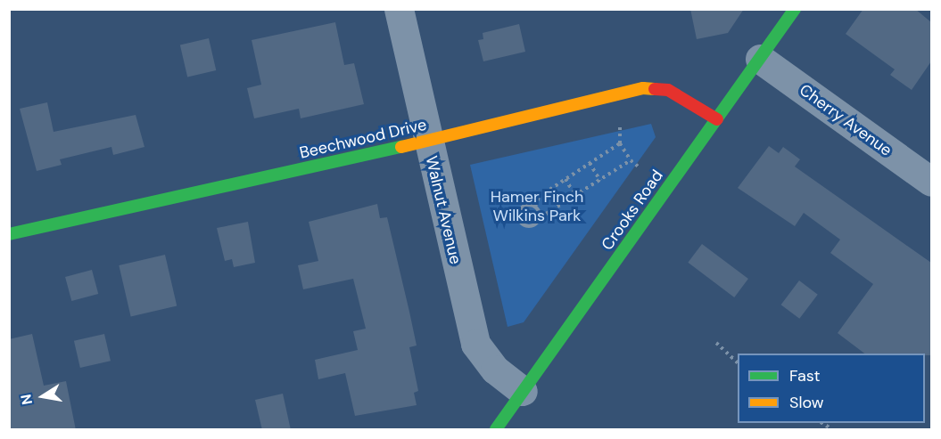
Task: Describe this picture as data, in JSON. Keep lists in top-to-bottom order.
{
  "streets": {
    "street": [
      "Cherry Avenue",
      "Beechwood Drive",
      "Walnut Avenue",
      "Crooks Road"
    ]
  },
  "crossings": [
    ["Cherry Avenue", "Crooks Road"],
    ["Beechwood Drive", "Walnut Avenue"],
    ["Beechwood Drive", "Crooks Road"],
    ["Walnut Avenue", "Crooks Road"]
  ],
  "parks": ["Hamer Finch Wilkins Park"],
  "legend": ["Fast", "Slow"],
  "north": "left"
}
